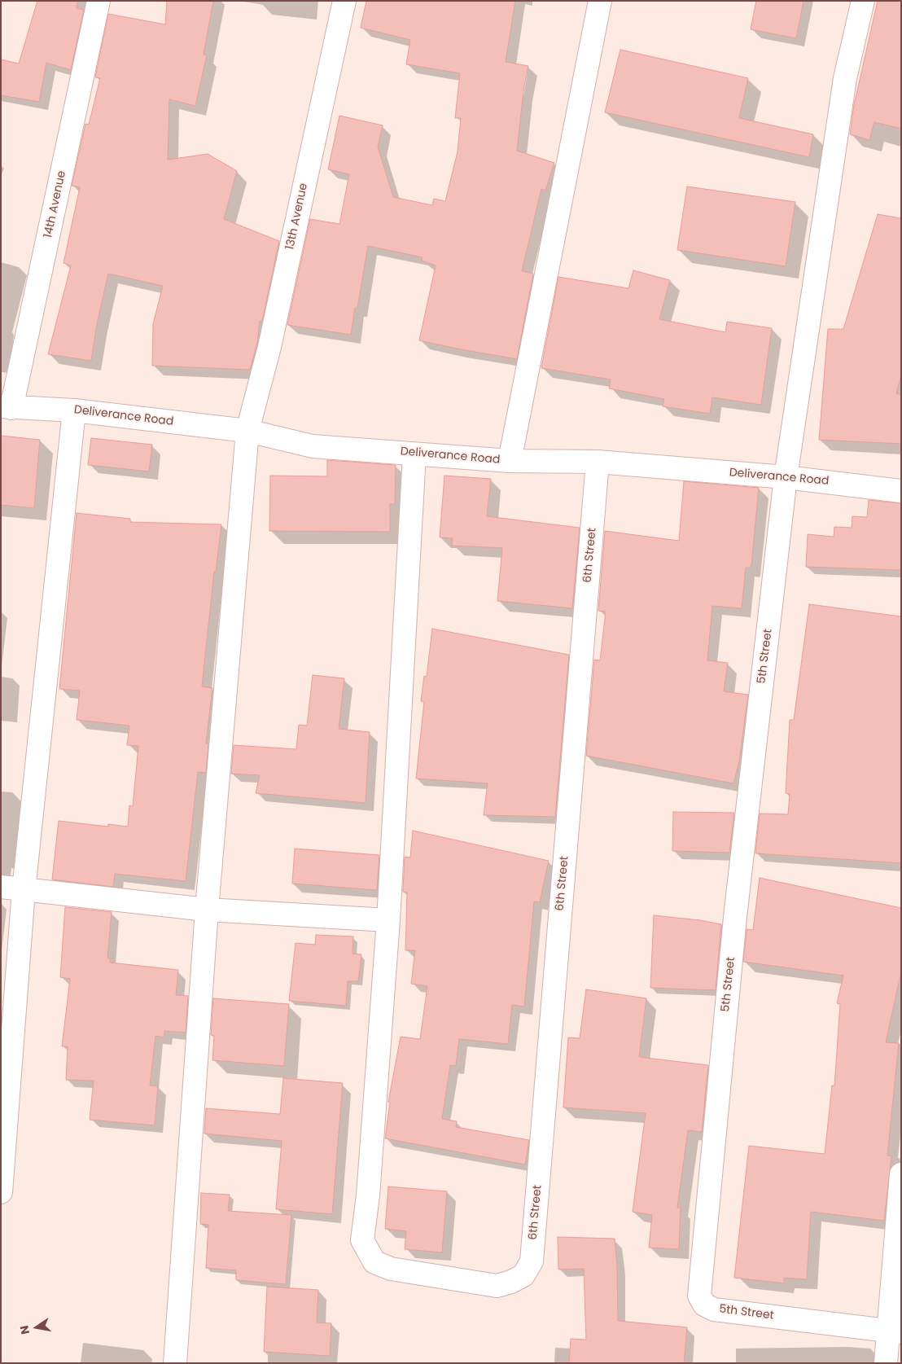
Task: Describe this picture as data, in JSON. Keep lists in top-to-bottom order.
{
  "streets": {
    "street": [
      "14th Avenue",
      "13th Avenue",
      "Deliverance Road",
      "6th Street",
      "5th Street"
    ]
  },
  "crossings": [
    ["14th Avenue", "Deliverance Road"],
    ["13th Avenue", "Deliverance Road"],
    ["Deliverance Road", "6th Street"],
    ["Deliverance Road", "5th Street"]
  ],
  "north": "left"
}
